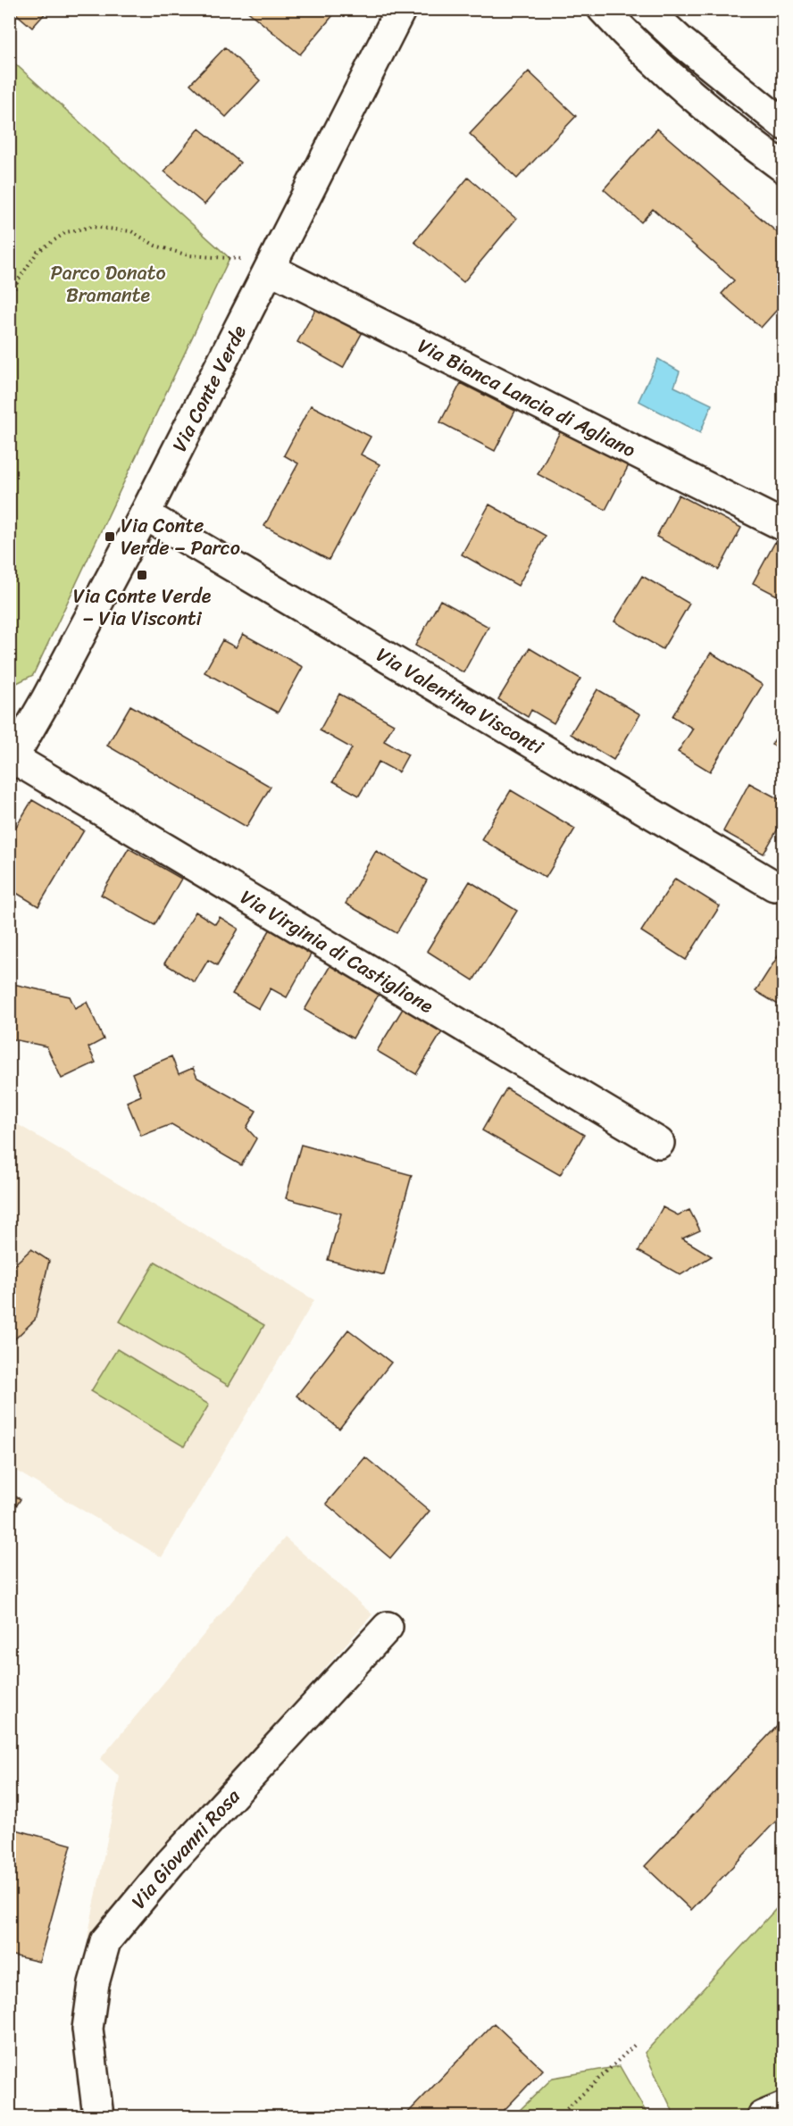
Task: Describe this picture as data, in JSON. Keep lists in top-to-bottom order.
{
  "streets": {
    "street": [
      "Via Conte Verde",
      "Via Bianca Lancia di Agliano",
      "Via Valentina Visconti",
      "Via Virginia di Castiglione",
      "Via Giovanni Rosa"
    ]
  },
  "crossings": [
    ["Via Conte Verde", "Via Bianca Lancia di Agliano"],
    ["Via Conte Verde", "Via Valentina Visconti"],
    ["Via Conte Verde", "Via Virginia di Castiglione"]
  ],
  "parks": ["Parco Donato Bramante"],
  "places": {
    "transit": ["Via Conte Verde – Parco", "Via Conte Verde – Via Visconti"]
  }
}
